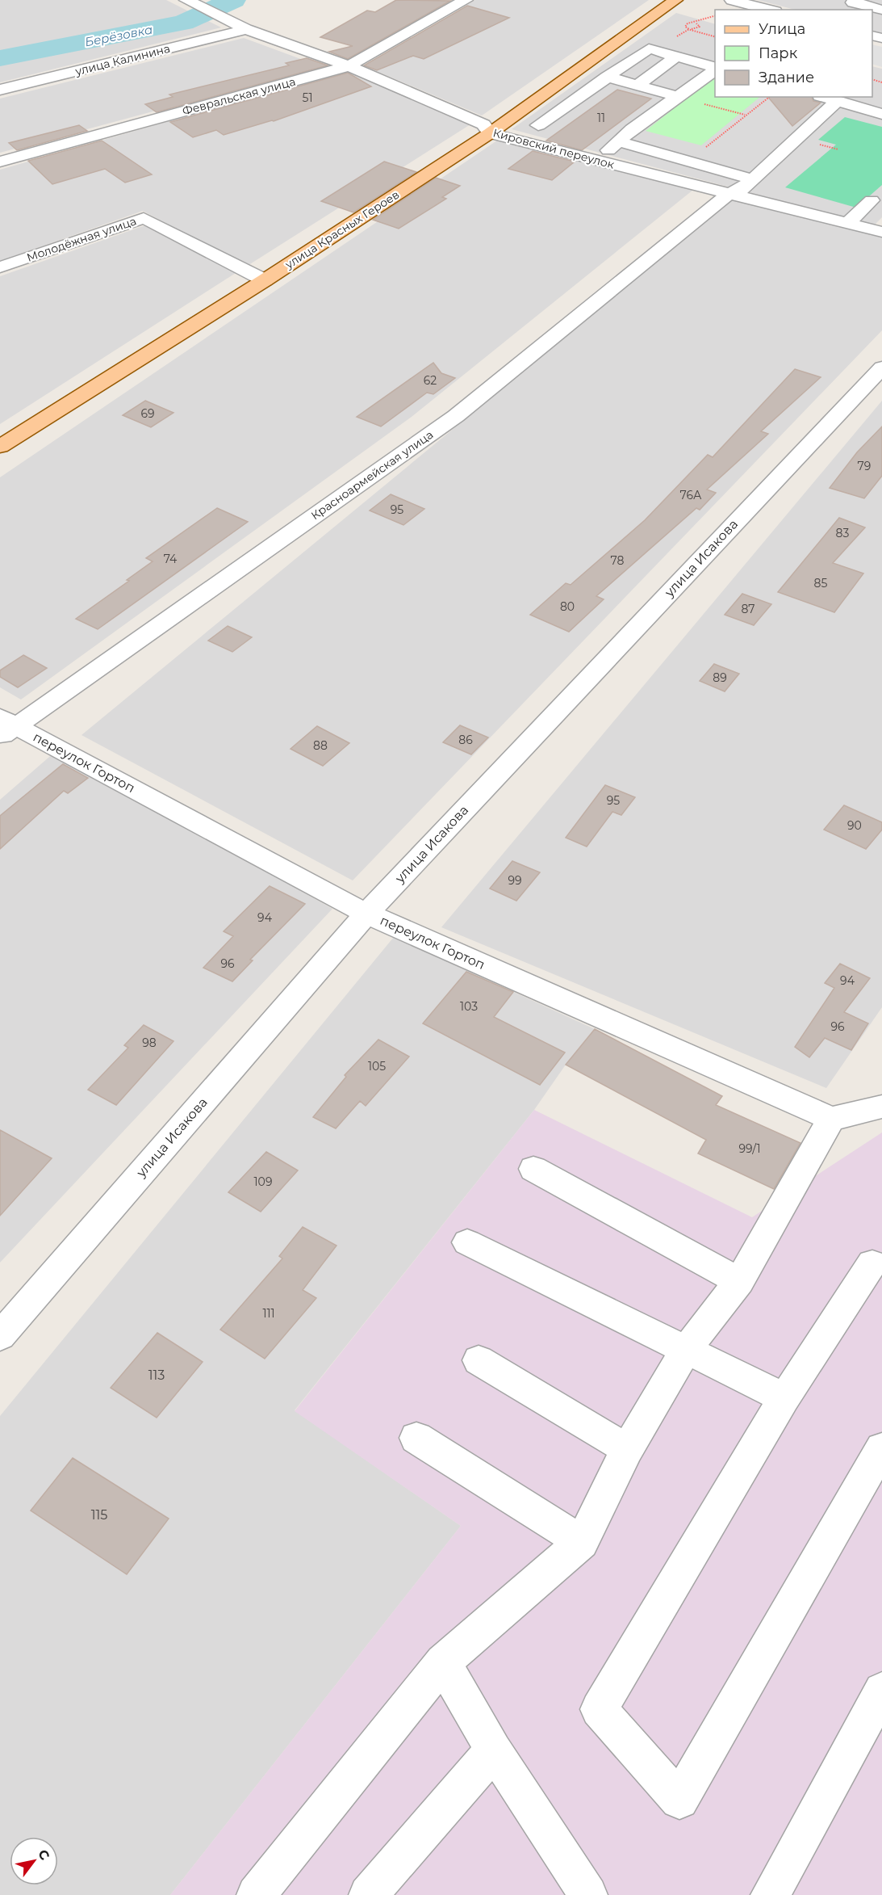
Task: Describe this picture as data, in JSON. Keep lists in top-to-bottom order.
{
  "streets": {
    "main road": ["улица Красных Героев"],
    "street": [
      "улица Калинина",
      "Февральская улица",
      "Кировский переулок",
      "Молодёжная улица",
      "Красноармейская улица",
      "улица Исакова",
      "переулок Гортоп"
    ]
  },
  "crossings": [
    ["улица Калинина", "Кировский переулок"],
    ["Февральская улица", "Кировский переулок"],
    ["Кировский переулок", "улица Красных Героев"],
    ["Кировский переулок", "Красноармейская улица"],
    ["улица Красных Героев", "Молодёжная улица"],
    ["Красноармейская улица", "переулок Гортоп"],
    ["улица Исакова", "переулок Гортоп"]
  ],
  "water": ["Берёзовка"],
  "house_numbers": [
    "51",
    "11",
    "62",
    "69",
    "79",
    "76А",
    "95",
    "83",
    "74",
    "78",
    "85",
    "80",
    "87",
    "89",
    "86",
    "88",
    "95",
    "90",
    "99",
    "94",
    "96",
    "94",
    "103",
    "96",
    "98",
    "105",
    "99/1",
    "109",
    "111",
    "113",
    "115"
  ],
  "legend": ["Улица", "Парк", "Здание"],
  "north": "top right"
}
